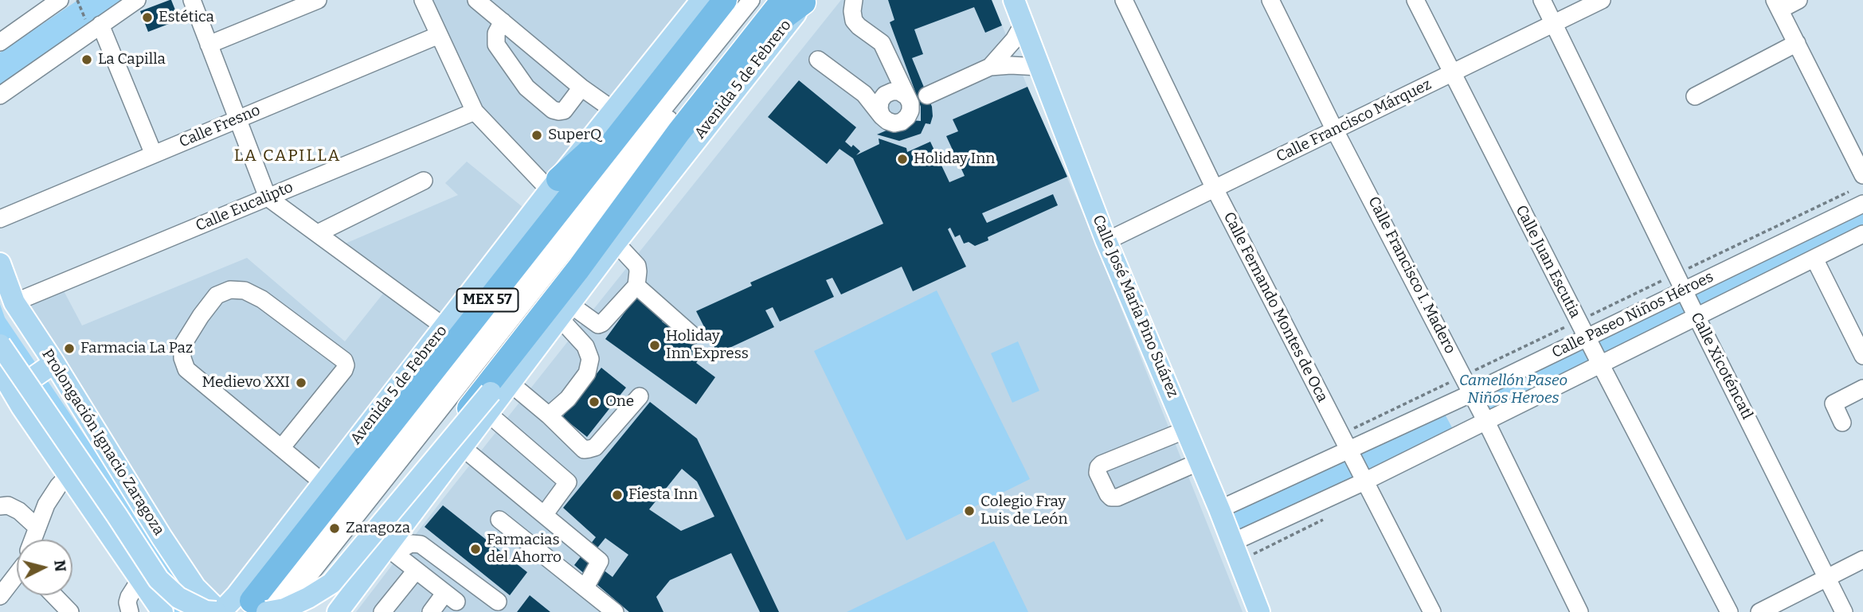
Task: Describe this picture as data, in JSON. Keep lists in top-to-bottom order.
{
  "streets": {
    "highway": ["Avenida 5 de Febrero", "MEX 57"],
    "main road": ["Calle José María Pino Suárez", "Prolongación Ignacio Zaragoza"],
    "street": [
      "Calle Francisco Márquez",
      "Calle Fresno",
      "Calle Eucalipto",
      "Calle Juan Escutia",
      "Calle Francisco I. Madero",
      "Calle Fernando Montes de Oca",
      "Calle Paseo Niños Héroes",
      "Calle Xicoténcatl"
    ]
  },
  "crossings": [
    ["Avenida 5 de Febrero", "Prolongación Ignacio Zaragoza"],
    ["Calle Francisco Márquez", "Calle Juan Escutia"],
    ["Calle Francisco Márquez", "Calle Francisco I. Madero"],
    ["Calle Francisco Márquez", "Calle José María Pino Suárez"],
    ["Calle Francisco Márquez", "Calle Fernando Montes de Oca"],
    ["Calle Francisco Márquez", "Calle Xicoténcatl"],
    ["Calle Eucalipto", "Prolongación Ignacio Zaragoza"],
    ["Calle Juan Escutia", "Calle Paseo Niños Héroes"],
    ["Calle Francisco I. Madero", "Calle Paseo Niños Héroes"],
    ["Calle José María Pino Suárez", "Calle Paseo Niños Héroes"],
    ["Calle Fernando Montes de Oca", "Calle Paseo Niños Héroes"],
    ["Calle Paseo Niños Héroes", "Calle Xicoténcatl"]
  ],
  "districts": ["LA CAPILLA"],
  "parks": ["Camellón Paseo Niños Heroes"],
  "places": [
    "Estética",
    "La Capilla",
    "SuperQ",
    "Holiday Inn",
    "Holiday Inn Express",
    "Farmacia La Paz",
    "Medievo XXI",
    "One",
    "Fiesta Inn",
    "Colegio Fray Luis de León",
    "Zaragoza",
    "Farmacias del Ahorro"
  ],
  "north": "right"
}
